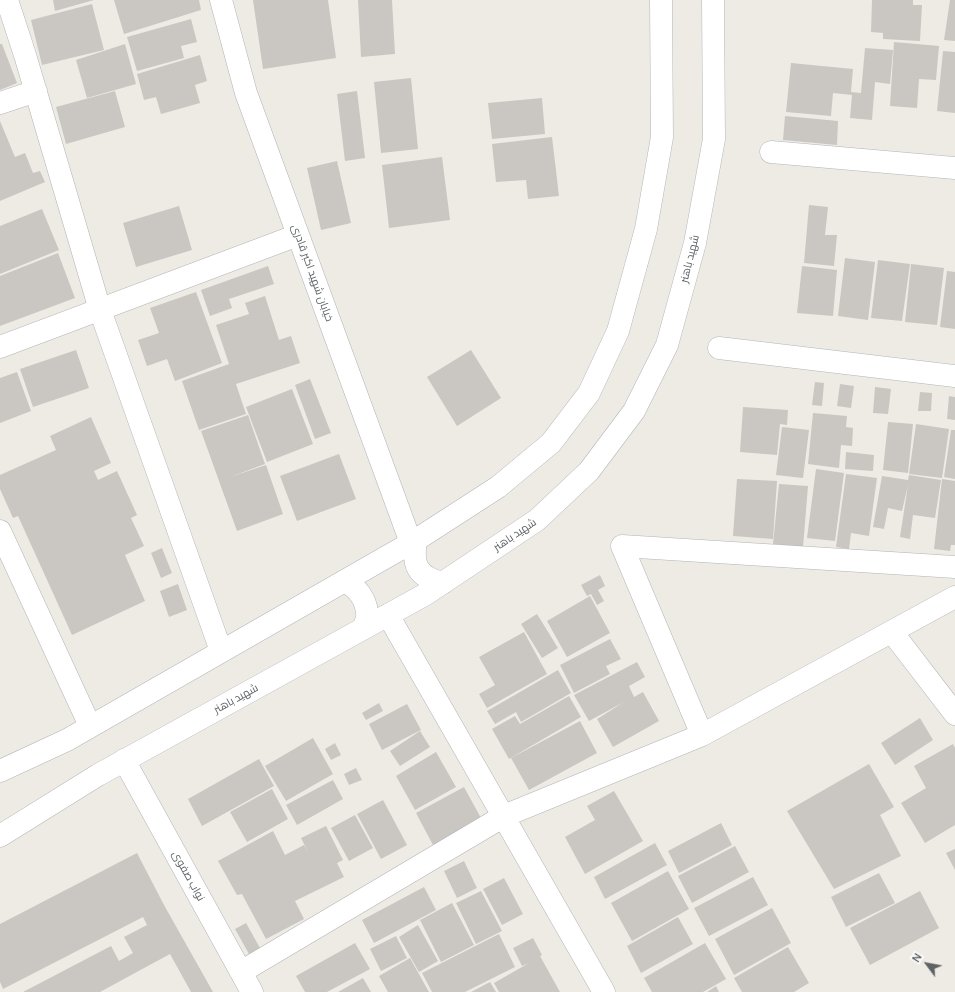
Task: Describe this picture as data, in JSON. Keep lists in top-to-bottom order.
{
  "streets": {
    "street": ["شهید باهنر", "خیابان شهید اکبر قادری", "نواب صفوی"]
  },
  "crossings": [
    ["شهید باهنر", "خیابان شهید اکبر قادری"],
    ["شهید باهنر", "نواب صفوی"]
  ],
  "north": "top left"
}
